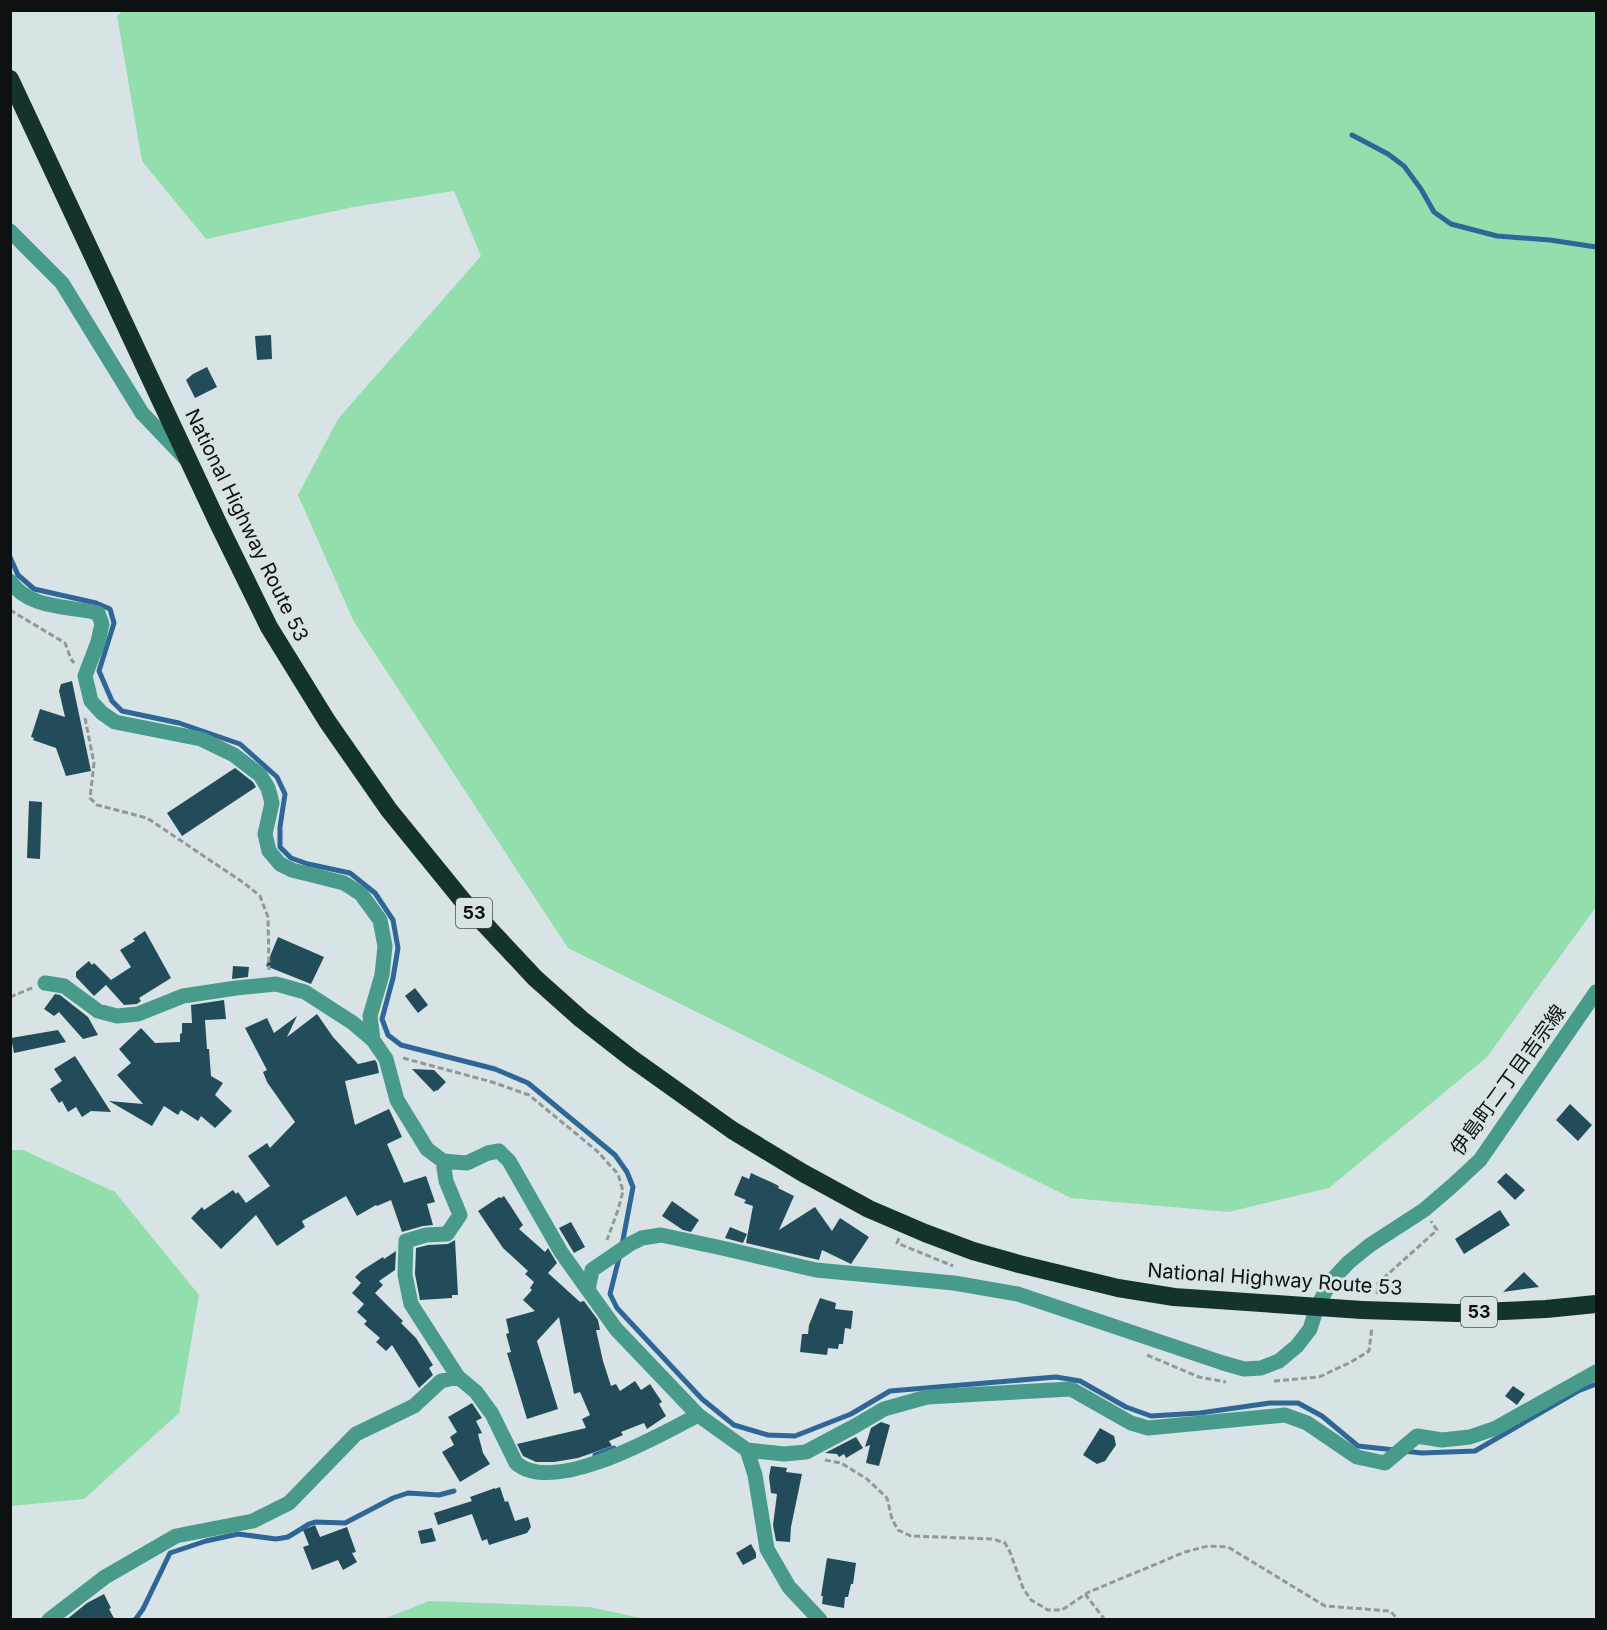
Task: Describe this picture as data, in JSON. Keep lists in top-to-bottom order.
{
  "streets": {
    "highway": ["National Highway Route 53", "53"],
    "street": ["伊島町二丁目吉宗線"]
  },
  "crossings": [
    ["National Highway Route 53", "伊島町二丁目吉宗線"]
  ]
}
